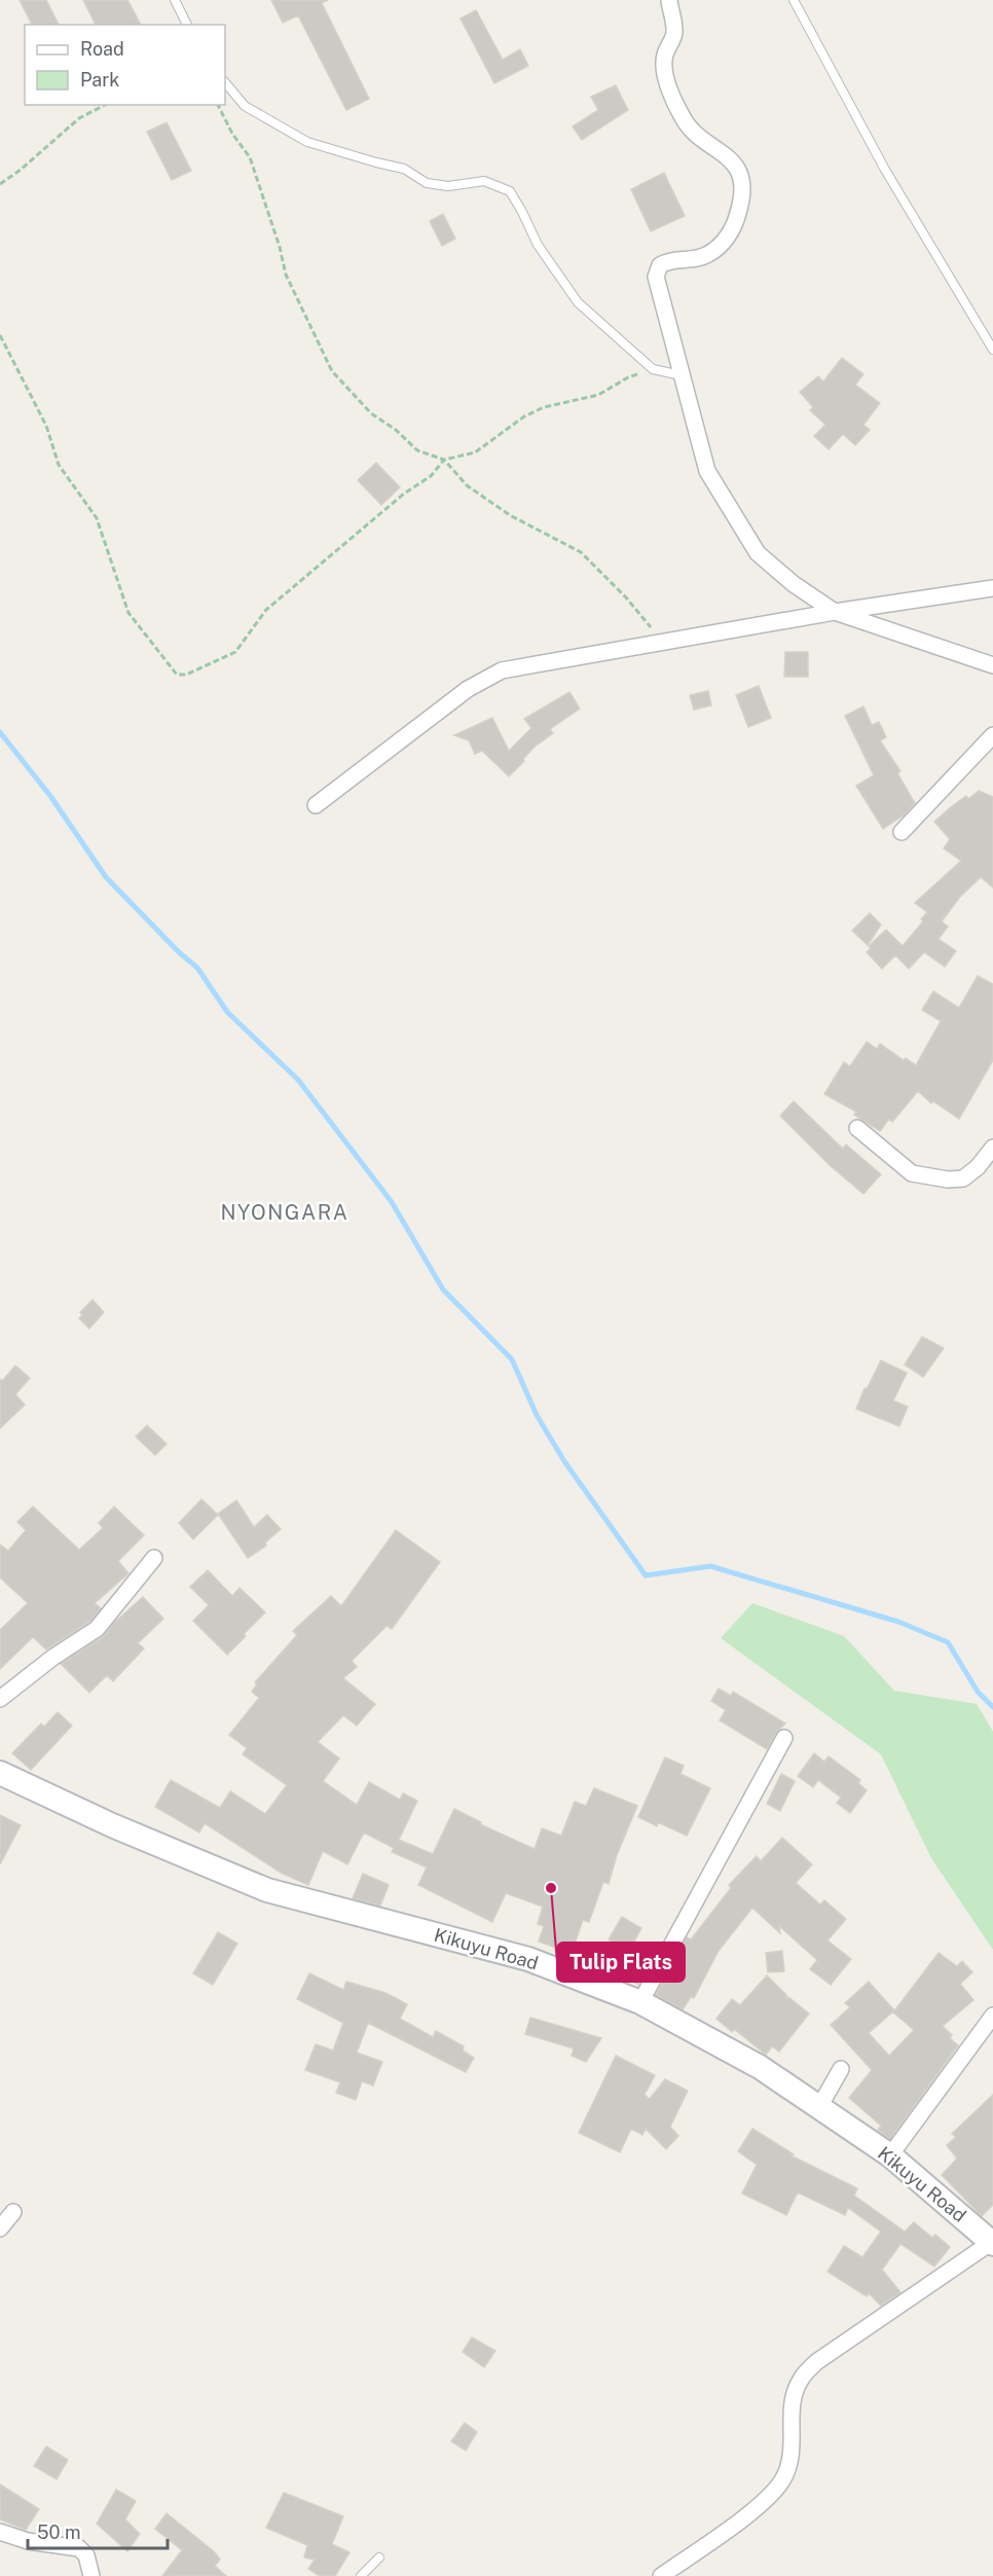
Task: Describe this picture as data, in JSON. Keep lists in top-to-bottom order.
{
  "streets": {
    "main road": ["Kikuyu Road"]
  },
  "districts": ["NYONGARA"],
  "places": ["Tulip Flats"],
  "legend": ["Road", "Park"],
  "scale_bar": "50 m"
}
